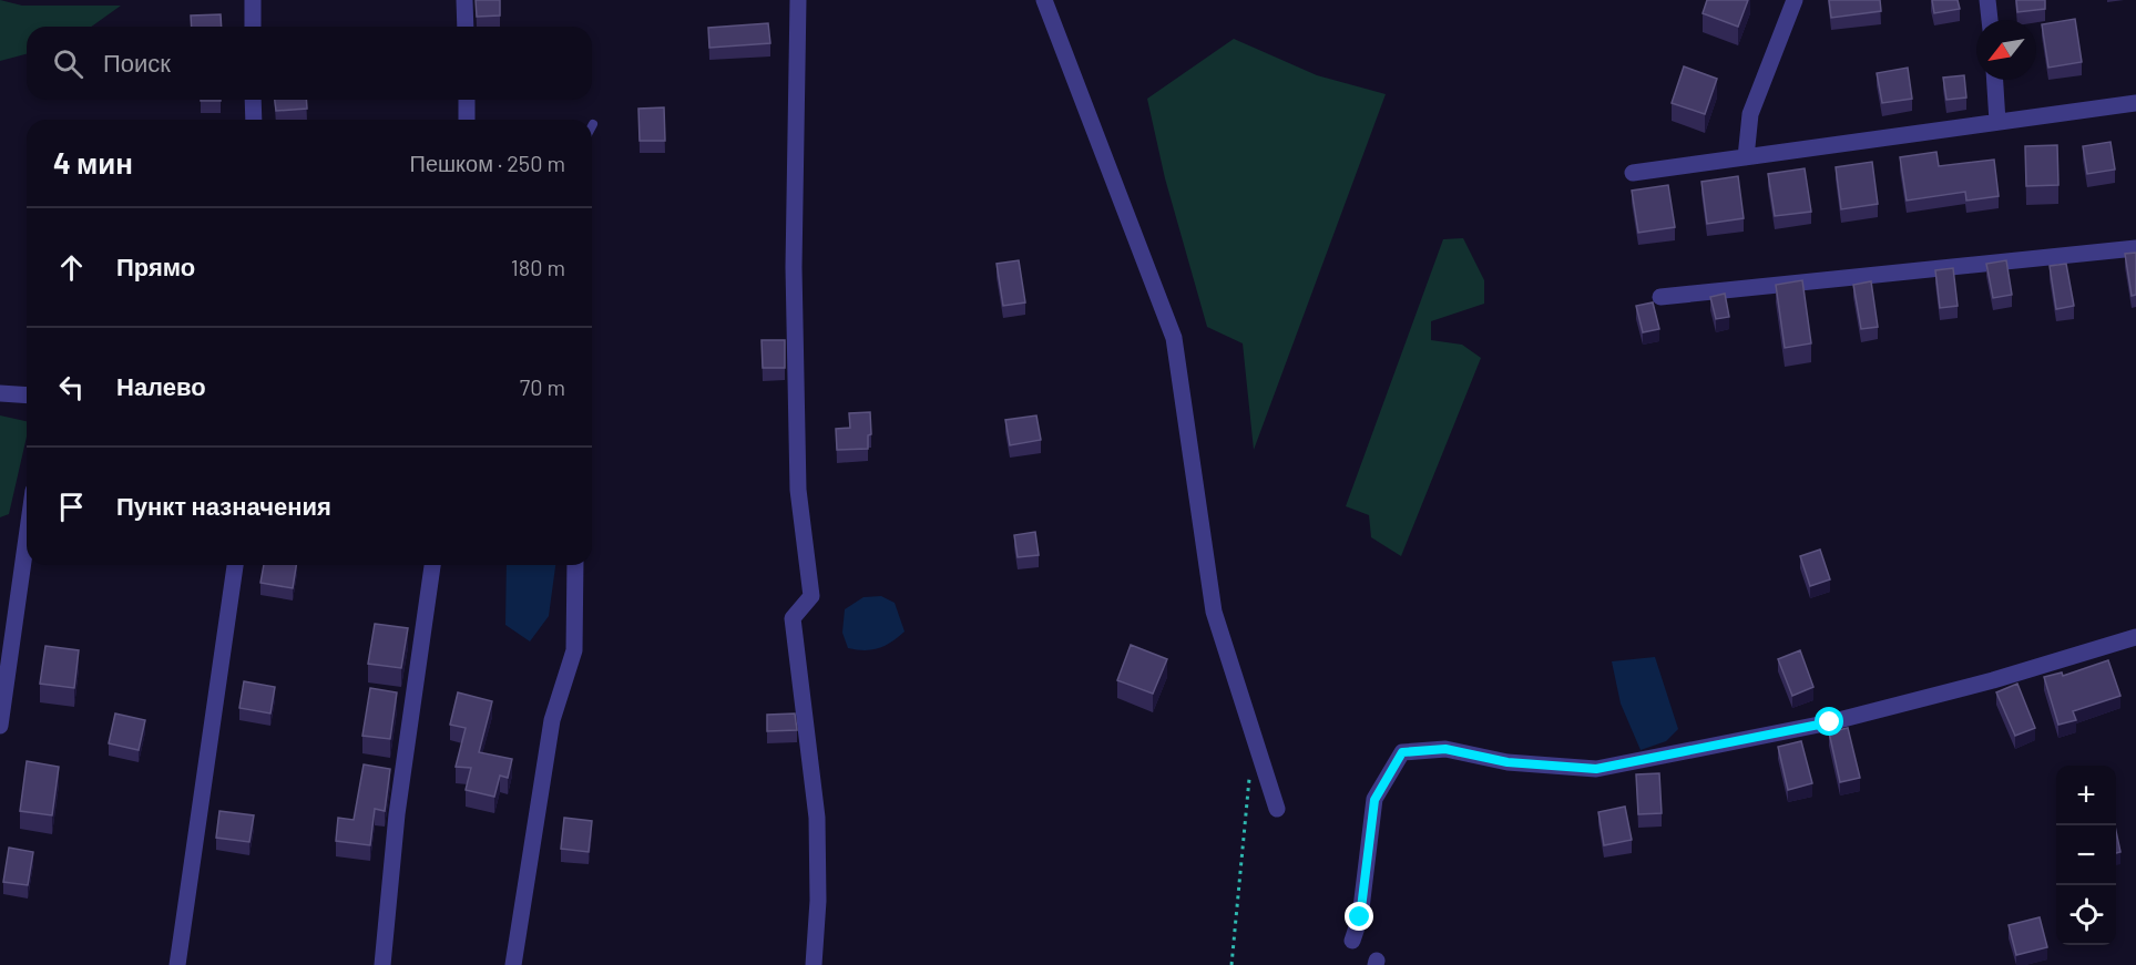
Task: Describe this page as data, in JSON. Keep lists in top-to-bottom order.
{
  "north": "bottom left",
  "page": {
    "search": "Поиск",
    "heading": ["4 мин", "Пешком · 250 m"],
    "list": [
      ["Прямо", "180 m"],
      ["Налево", "70 m"],
      "Пункт назначения"
    ],
    "map_buttons": ["+", "−"]
  }
}
